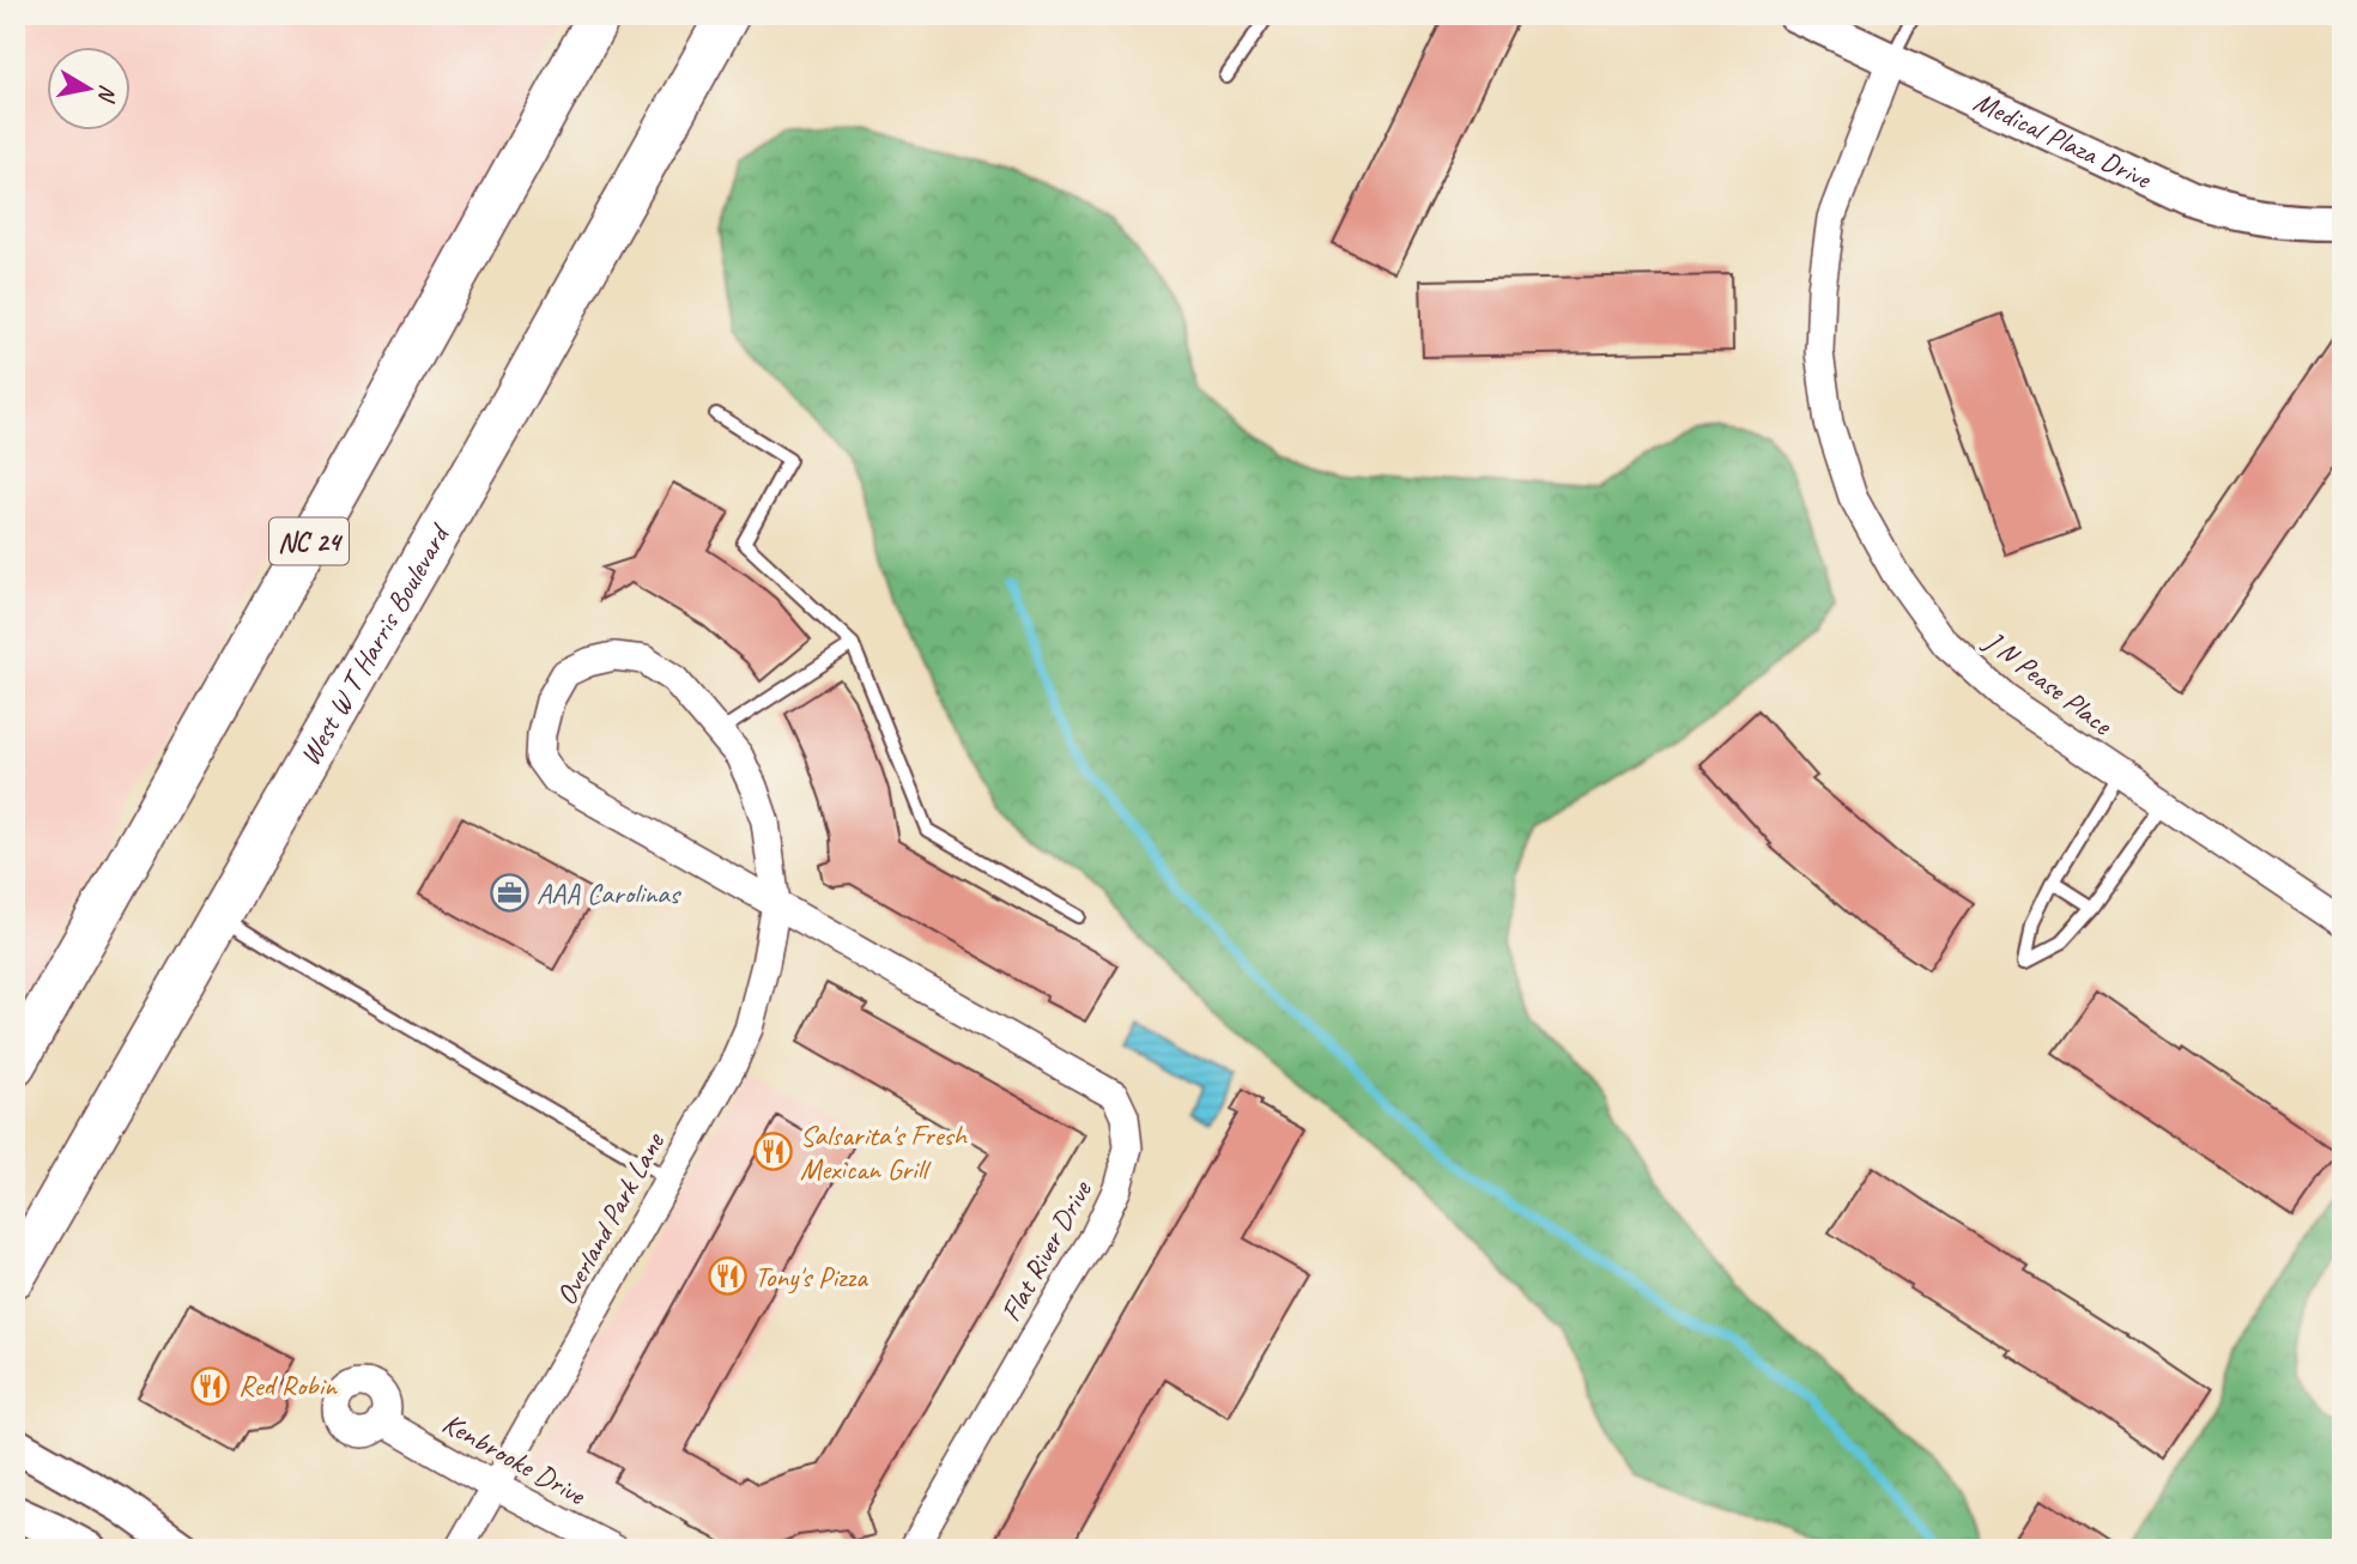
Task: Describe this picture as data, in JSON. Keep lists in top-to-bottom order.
{
  "streets": {
    "main road": ["NC 24", "West W T Harris Boulevard"],
    "street": [
      "Medical Plaza Drive",
      "J N Pease Place",
      "Overland Park Lane",
      "Flat River Drive",
      "Kenbrooke Drive"
    ]
  },
  "crossings": [
    ["Medical Plaza Drive", "J N Pease Place"],
    ["Overland Park Lane", "Flat River Drive"],
    ["Overland Park Lane", "Kenbrooke Drive"]
  ],
  "places": {
    "office": ["AAA Carolinas"],
    "restaurant": ["Salsarita's Fresh Mexican Grill", "Tony's Pizza", "Red Robin"]
  },
  "north": "right"
}
